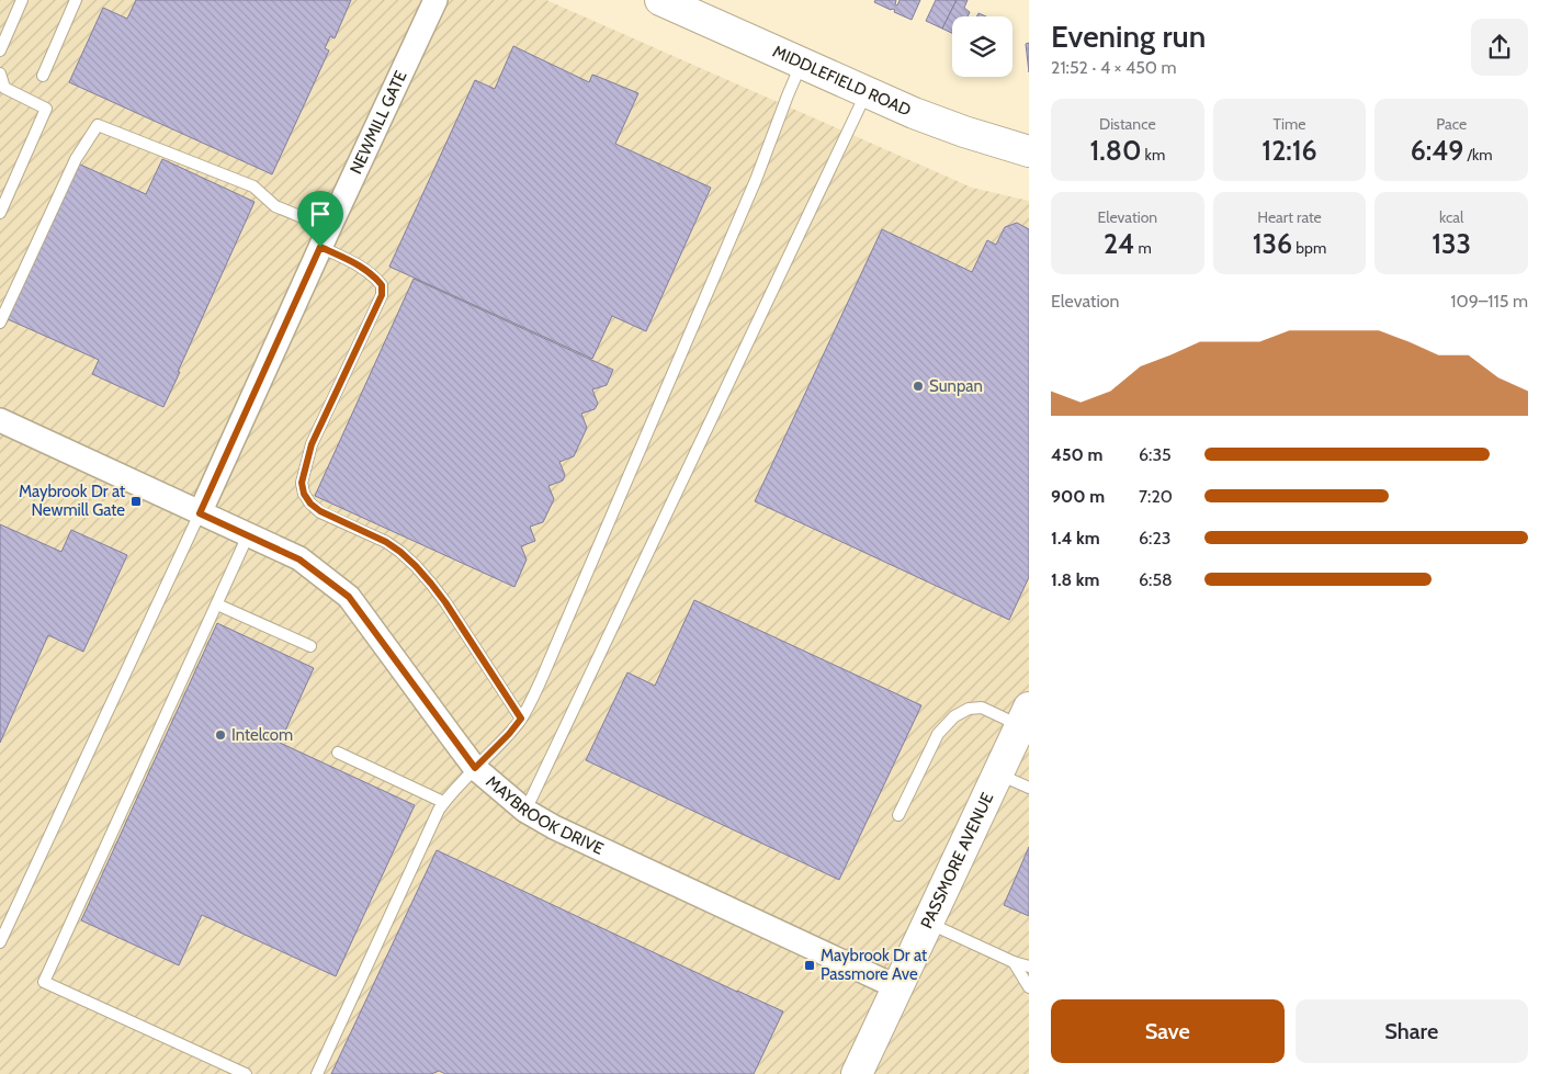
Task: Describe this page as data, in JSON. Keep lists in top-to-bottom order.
{
  "streets": {
    "main road": ["MIDDLEFIELD ROAD", "PASSMORE AVENUE"],
    "street": ["NEWMILL GATE", "MAYBROOK DRIVE"]
  },
  "crossings": [
    ["NEWMILL GATE", "MAYBROOK DRIVE"],
    ["MAYBROOK DRIVE", "PASSMORE AVENUE"]
  ],
  "places": {
    "other": ["Sunpan", "Intelcom"],
    "transit": ["Maybrook Dr at Newmill Gate", "Maybrook Dr at Passmore Ave"]
  },
  "page": {
    "heading": ["Evening run", "21:52 · 4 × 450 m"],
    "stats": [
      ["Distance", "1.80 km"],
      ["Time", "12:16"],
      ["Pace", "6:49 /km"],
      ["Elevation", "24 m"],
      ["Heart rate", "136 bpm"],
      ["kcal", "133"]
    ],
    "chart": ["Elevation", "109–115 m"],
    "list": [
      {
        "name": "450 m",
        "note": "6:35"
      },
      {
        "name": "900 m",
        "note": "7:20"
      },
      {
        "name": "1.4 km",
        "note": "6:23"
      },
      {
        "name": "1.8 km",
        "note": "6:58"
      }
    ],
    "buttons": ["Save", "Share"]
  }
}
